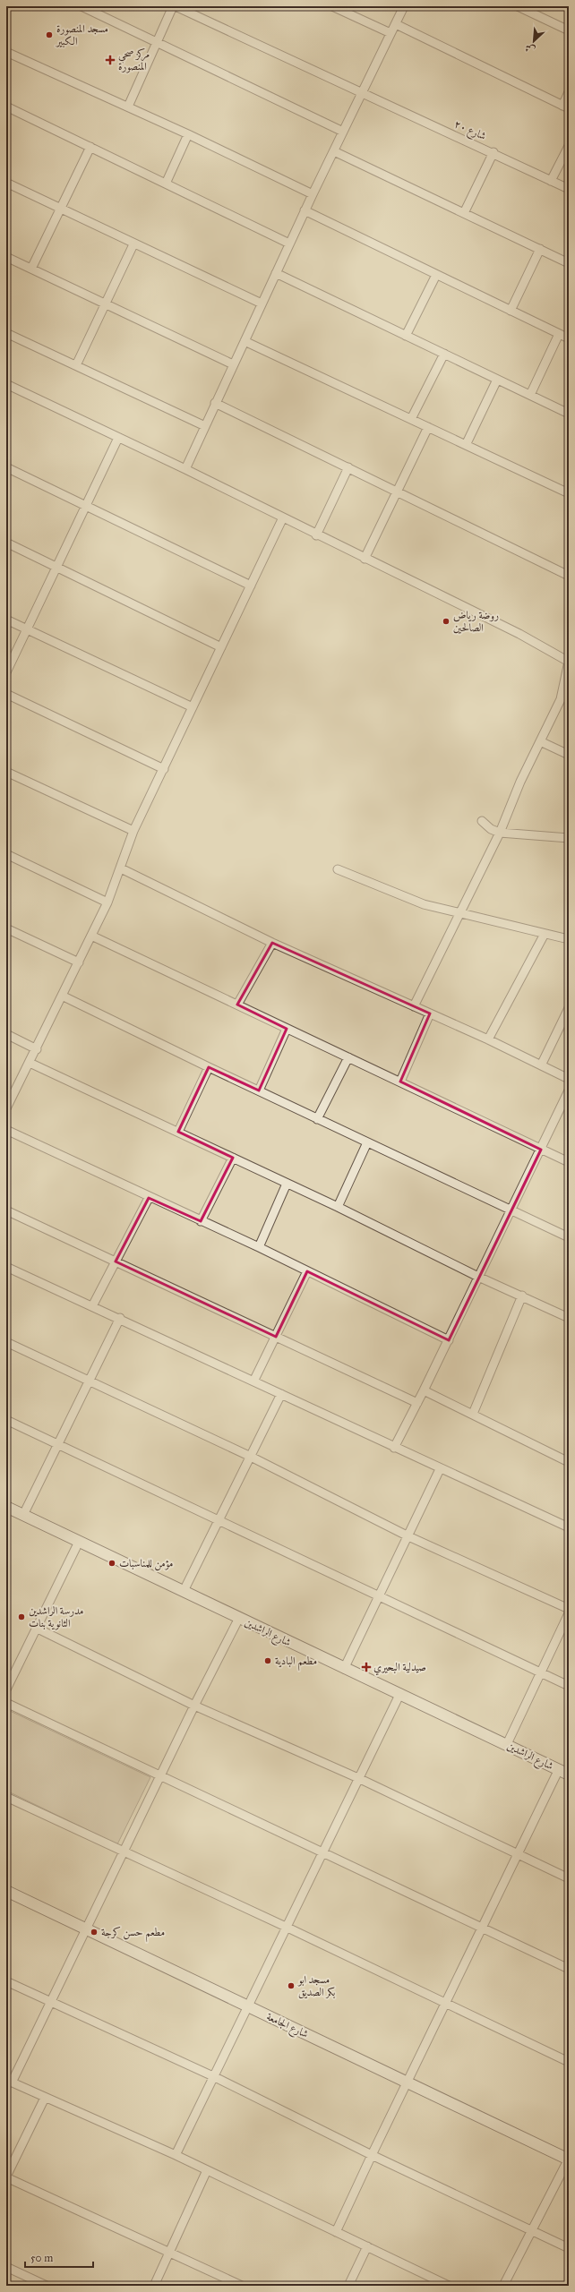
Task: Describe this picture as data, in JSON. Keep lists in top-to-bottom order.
{
  "streets": {
    "street": ["شارع ٢٠", "شارع الراشدين", "شارع الجامعة"]
  },
  "places": {
    "other": [
      "مسجد المنصورة الكبير",
      "روضة رياض الصالحين",
      "مؤمن للمناسبات",
      "مدرسة الراشدين الثانوية بنات",
      "مطعم البادية",
      "مطعم حسن كرجة",
      "مسجد ابو بكر الصديق"
    ],
    "health": ["مركز صحي المنصورة", "صيدلية البحيري"]
  },
  "scale_bar": "50 m",
  "north": "bottom left"
}
